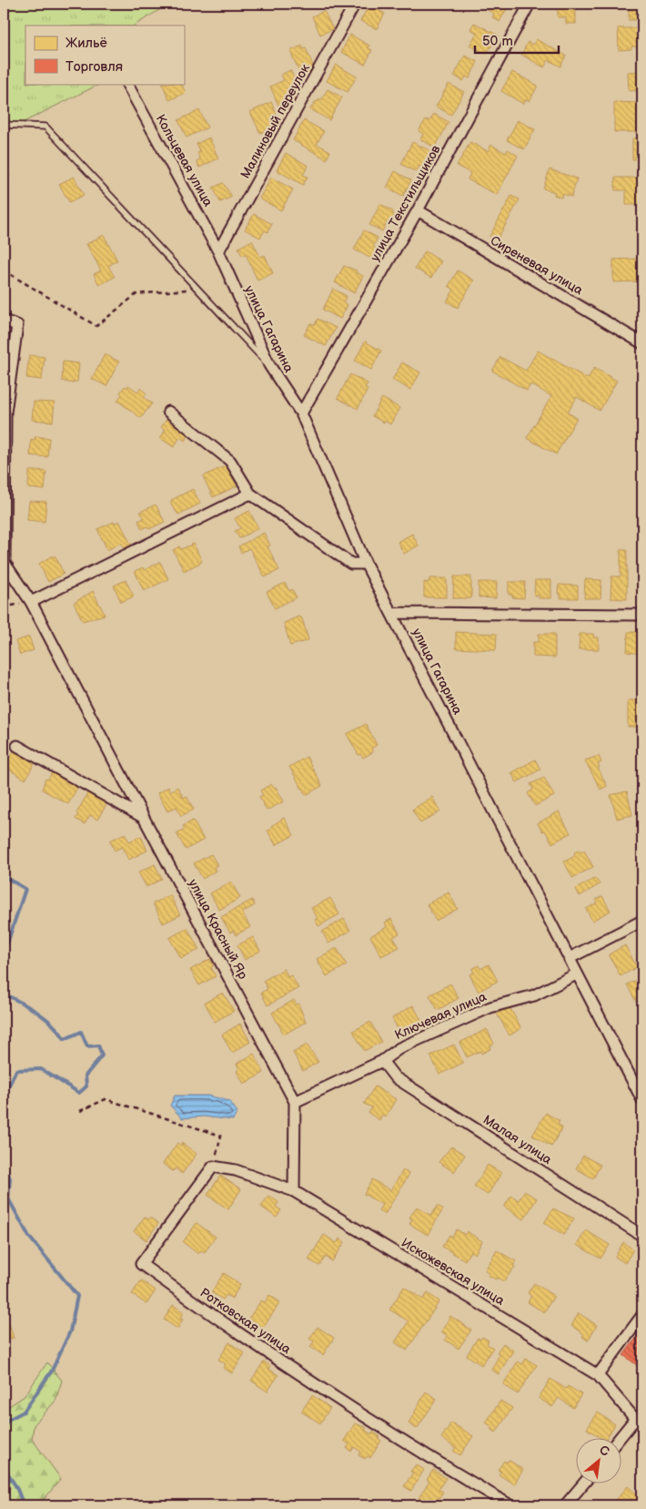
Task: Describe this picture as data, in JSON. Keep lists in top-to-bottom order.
{
  "streets": {
    "street": [
      "Малиновый переулок",
      "Кольцевая улица",
      "улица Текстильщиков",
      "Сиреневая улица",
      "улица Гагарина",
      "улица Красный Яр",
      "Ключевая улица",
      "Малая улица",
      "Искожевская улица",
      "Ротковская улица"
    ]
  },
  "crossings": [
    ["Малиновый переулок", "Кольцевая улица"],
    ["Малиновый переулок", "улица Гагарина"],
    ["Кольцевая улица", "улица Гагарина"],
    ["улица Текстильщиков", "Сиреневая улица"],
    ["улица Текстильщиков", "улица Гагарина"],
    ["улица Гагарина", "Ключевая улица"],
    ["улица Красный Яр", "Ключевая улица"],
    ["улица Красный Яр", "Искожевская улица"],
    ["Ключевая улица", "Малая улица"]
  ],
  "legend": ["Жильё", "Торговля"],
  "scale_bar": "50 m",
  "north": "top right"
}
